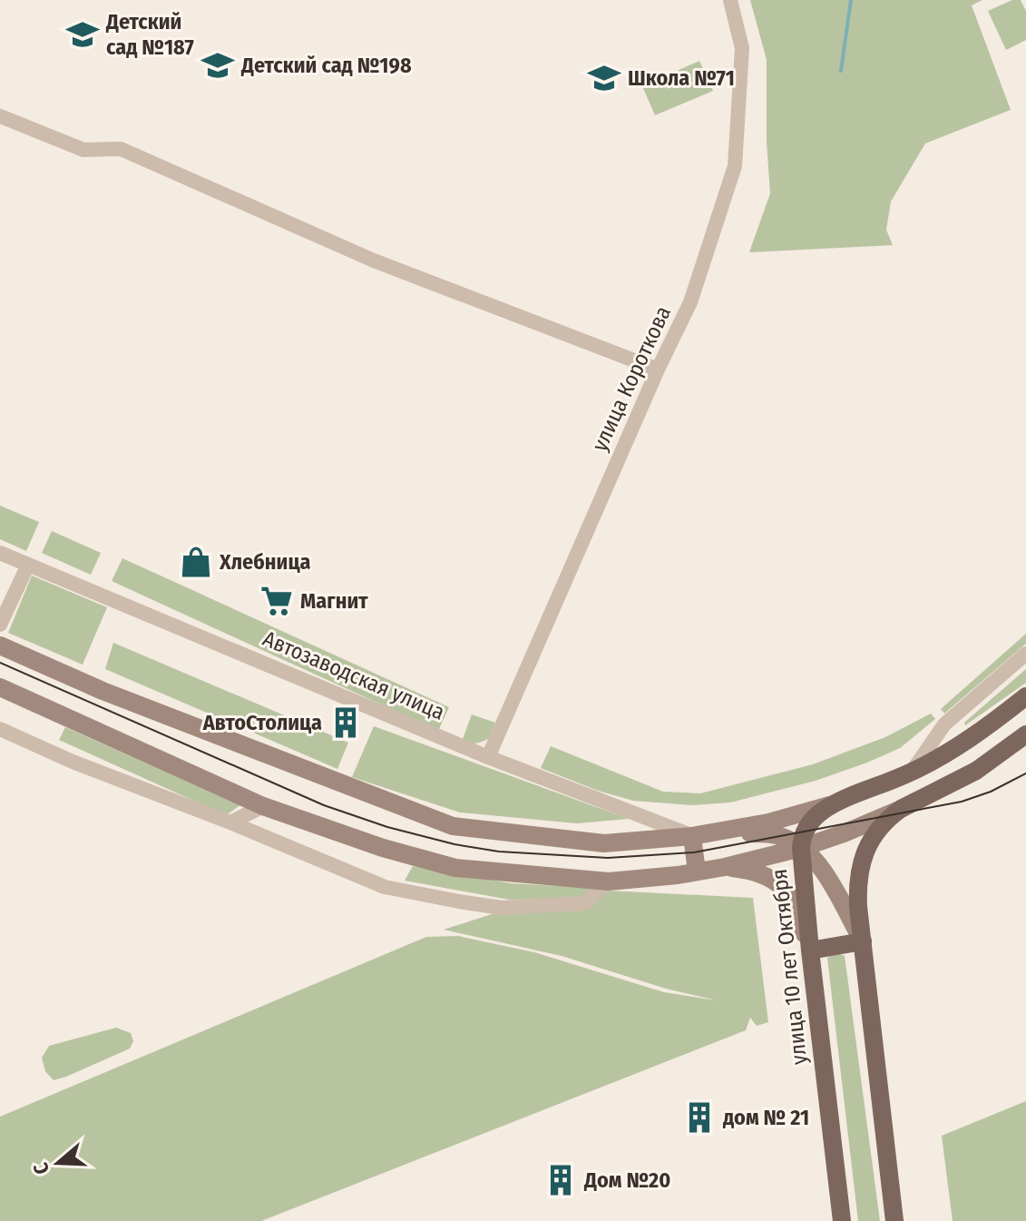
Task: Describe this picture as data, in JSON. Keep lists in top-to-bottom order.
{
  "streets": {
    "main road": ["улица 10 лет Октября"],
    "street": ["улица Короткова", "Автозаводская улица"]
  },
  "crossings": [
    ["улица Короткова", "Автозаводская улица"]
  ],
  "places": {
    "school or university": ["Детский сад №187", "Детский сад №198", "Школа №71"],
    "shop": ["Хлебница"],
    "supermarket": ["Магнит"],
    "building": ["АвтоСтолица", "дом № 21", "Дом №20"]
  },
  "north": "left"
}
